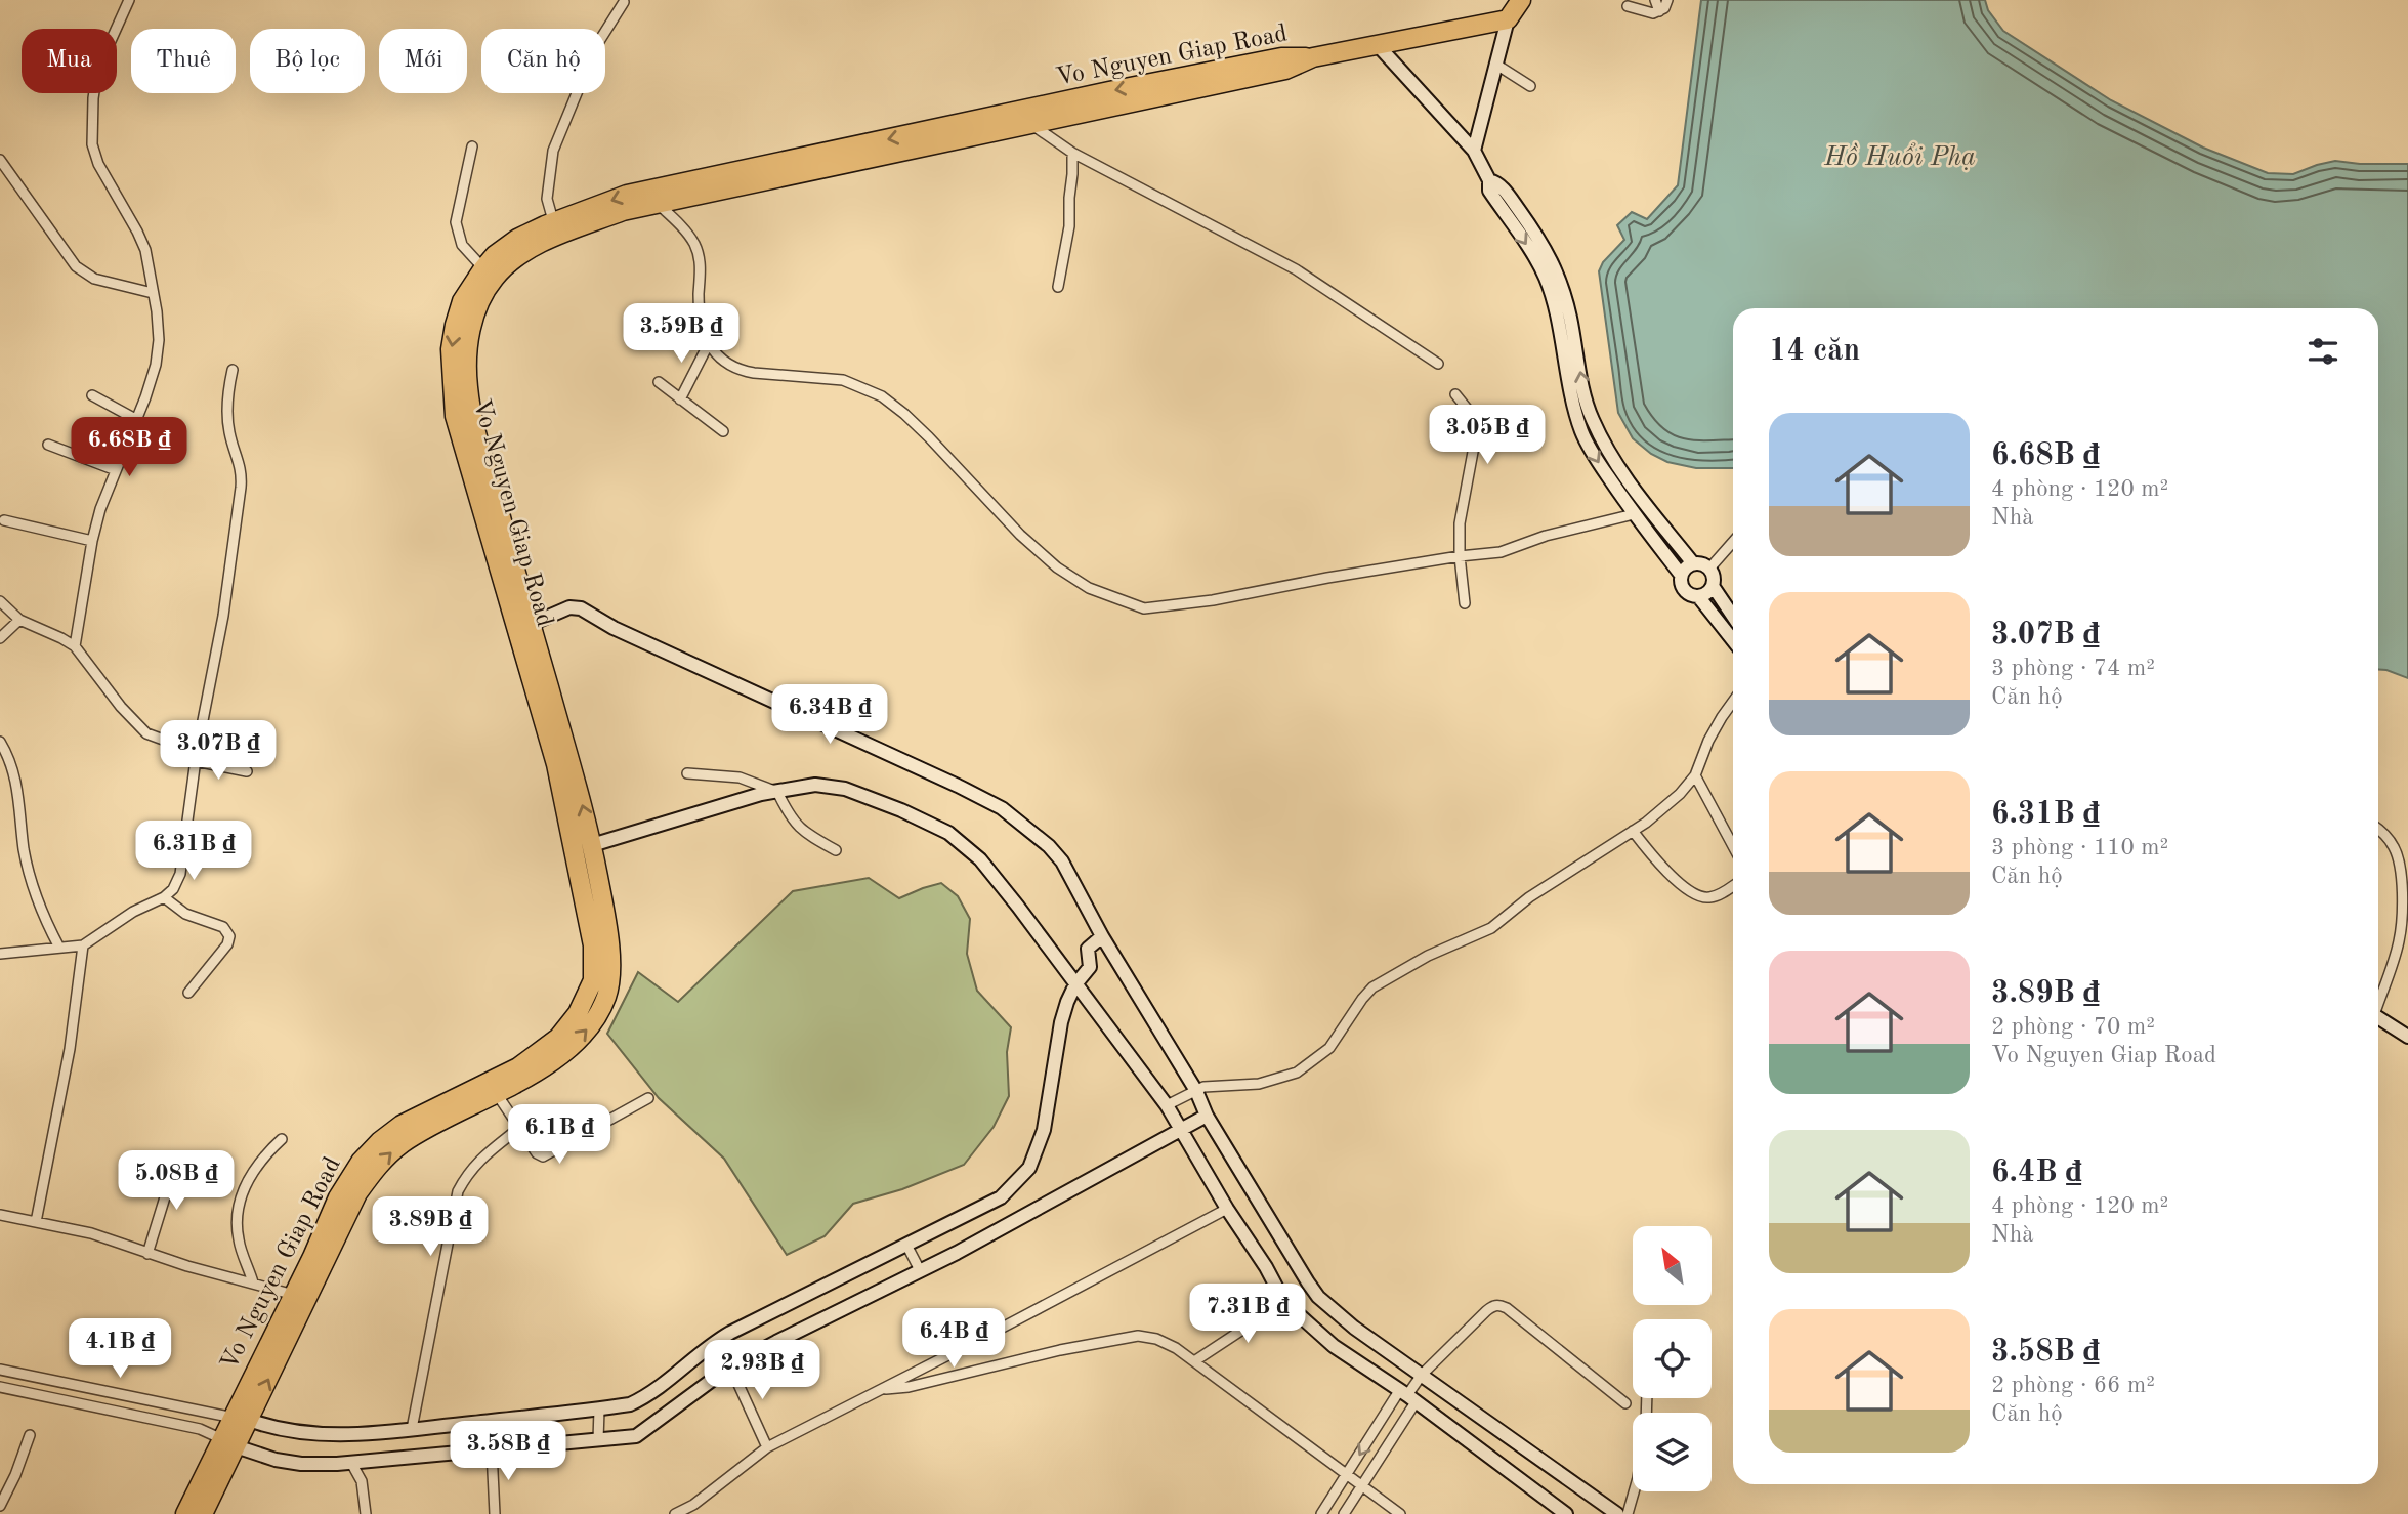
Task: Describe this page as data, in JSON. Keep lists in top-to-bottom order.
{
  "streets": {
    "highway": ["Vo Nguyen Giap Road"]
  },
  "water": ["Hồ Huổi Phạ"],
  "north": "top left",
  "page": {
    "chip": [
      "Mua",
      "Thuê",
      "Bộ lọc",
      "Mới",
      "Căn hộ"
    ],
    "price": [
      "3.59B ₫",
      "3.05B ₫",
      "6.68B ₫",
      "6.34B ₫",
      "3.07B ₫",
      "6.31B ₫",
      "6.1B ₫",
      "5.08B ₫",
      "3.89B ₫",
      "7.31B ₫",
      "6.4B ₫",
      "4.1B ₫",
      "2.93B ₫",
      "3.58B ₫"
    ],
    "heading": "14 căn",
    "list": [
      {
        "name": "6.68B ₫",
        "note": "4 phòng · 120 m² · Nhà"
      },
      {
        "name": "3.07B ₫",
        "note": "3 phòng · 74 m² · Căn hộ"
      },
      {
        "name": "6.31B ₫",
        "note": "3 phòng · 110 m² · Căn hộ"
      },
      {
        "name": "3.89B ₫",
        "note": "2 phòng · 70 m² · Vo Nguyen Giap Road"
      },
      {
        "name": "6.4B ₫",
        "note": "4 phòng · 120 m² · Nhà"
      },
      {
        "name": "3.58B ₫",
        "note": "2 phòng · 66 m² · Căn hộ"
      }
    ]
  }
}
